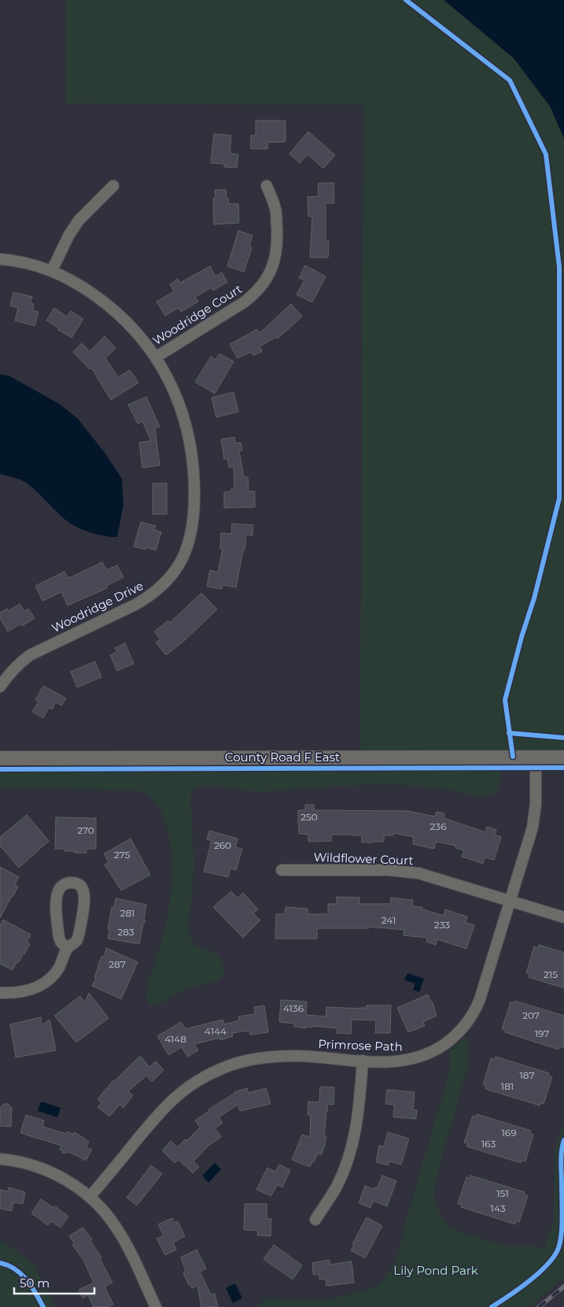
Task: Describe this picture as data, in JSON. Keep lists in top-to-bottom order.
{
  "streets": {
    "street": [
      "Woodridge Court",
      "Woodridge Drive",
      "County Road F East",
      "Wildflower Court",
      "Primrose Path"
    ]
  },
  "crossings": [
    ["Woodridge Court", "Woodridge Drive"],
    ["County Road F East", "Primrose Path"],
    ["Wildflower Court", "Primrose Path"]
  ],
  "parks": ["Lily Pond Park"],
  "house_numbers": [
    "250",
    "236",
    "270",
    "260",
    "275",
    "281",
    "241",
    "233",
    "283",
    "287",
    "215",
    "4136",
    "207",
    "4144",
    "197",
    "4148",
    "187",
    "181",
    "169",
    "163",
    "151",
    "143"
  ],
  "scale_bar": "50 m"
}
